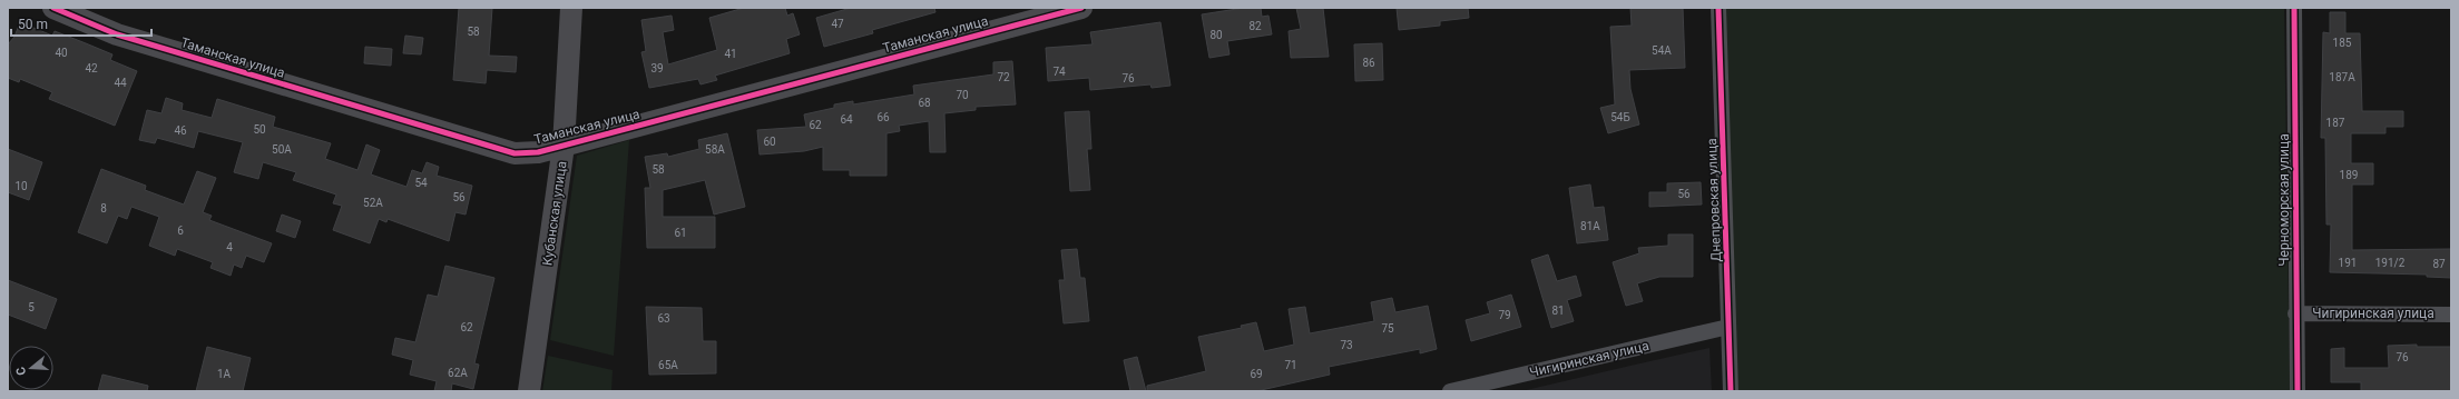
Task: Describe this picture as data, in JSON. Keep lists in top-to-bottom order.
{
  "streets": {
    "street": [
      "Таманская улица",
      "Днепровская улица",
      "Черноморская улица",
      "Кубанская улица",
      "Чигиринская улица"
    ]
  },
  "crossings": [
    ["Таманская улица", "Кубанская улица"],
    ["Днепровская улица", "Чигиринская улица"],
    ["Черноморская улица", "Чигиринская улица"]
  ],
  "house_numbers": [
    "47",
    "82",
    "58",
    "80",
    "185",
    "54А",
    "40",
    "41",
    "86",
    "42",
    "39",
    "74",
    "72",
    "187А",
    "76",
    "44",
    "70",
    "68",
    "66",
    "54Б",
    "64",
    "187",
    "62",
    "50",
    "46",
    "60",
    "50А",
    "58А",
    "58",
    "189",
    "54",
    "10",
    "56",
    "56",
    "52А",
    "8",
    "81А",
    "6",
    "61",
    "4",
    "191",
    "191/2",
    "87",
    "5",
    "81",
    "79",
    "63",
    "62",
    "75",
    "73",
    "76",
    "65А",
    "71",
    "62А",
    "1А",
    "69"
  ],
  "scale_bar": "50 m",
  "north": "left"
}
